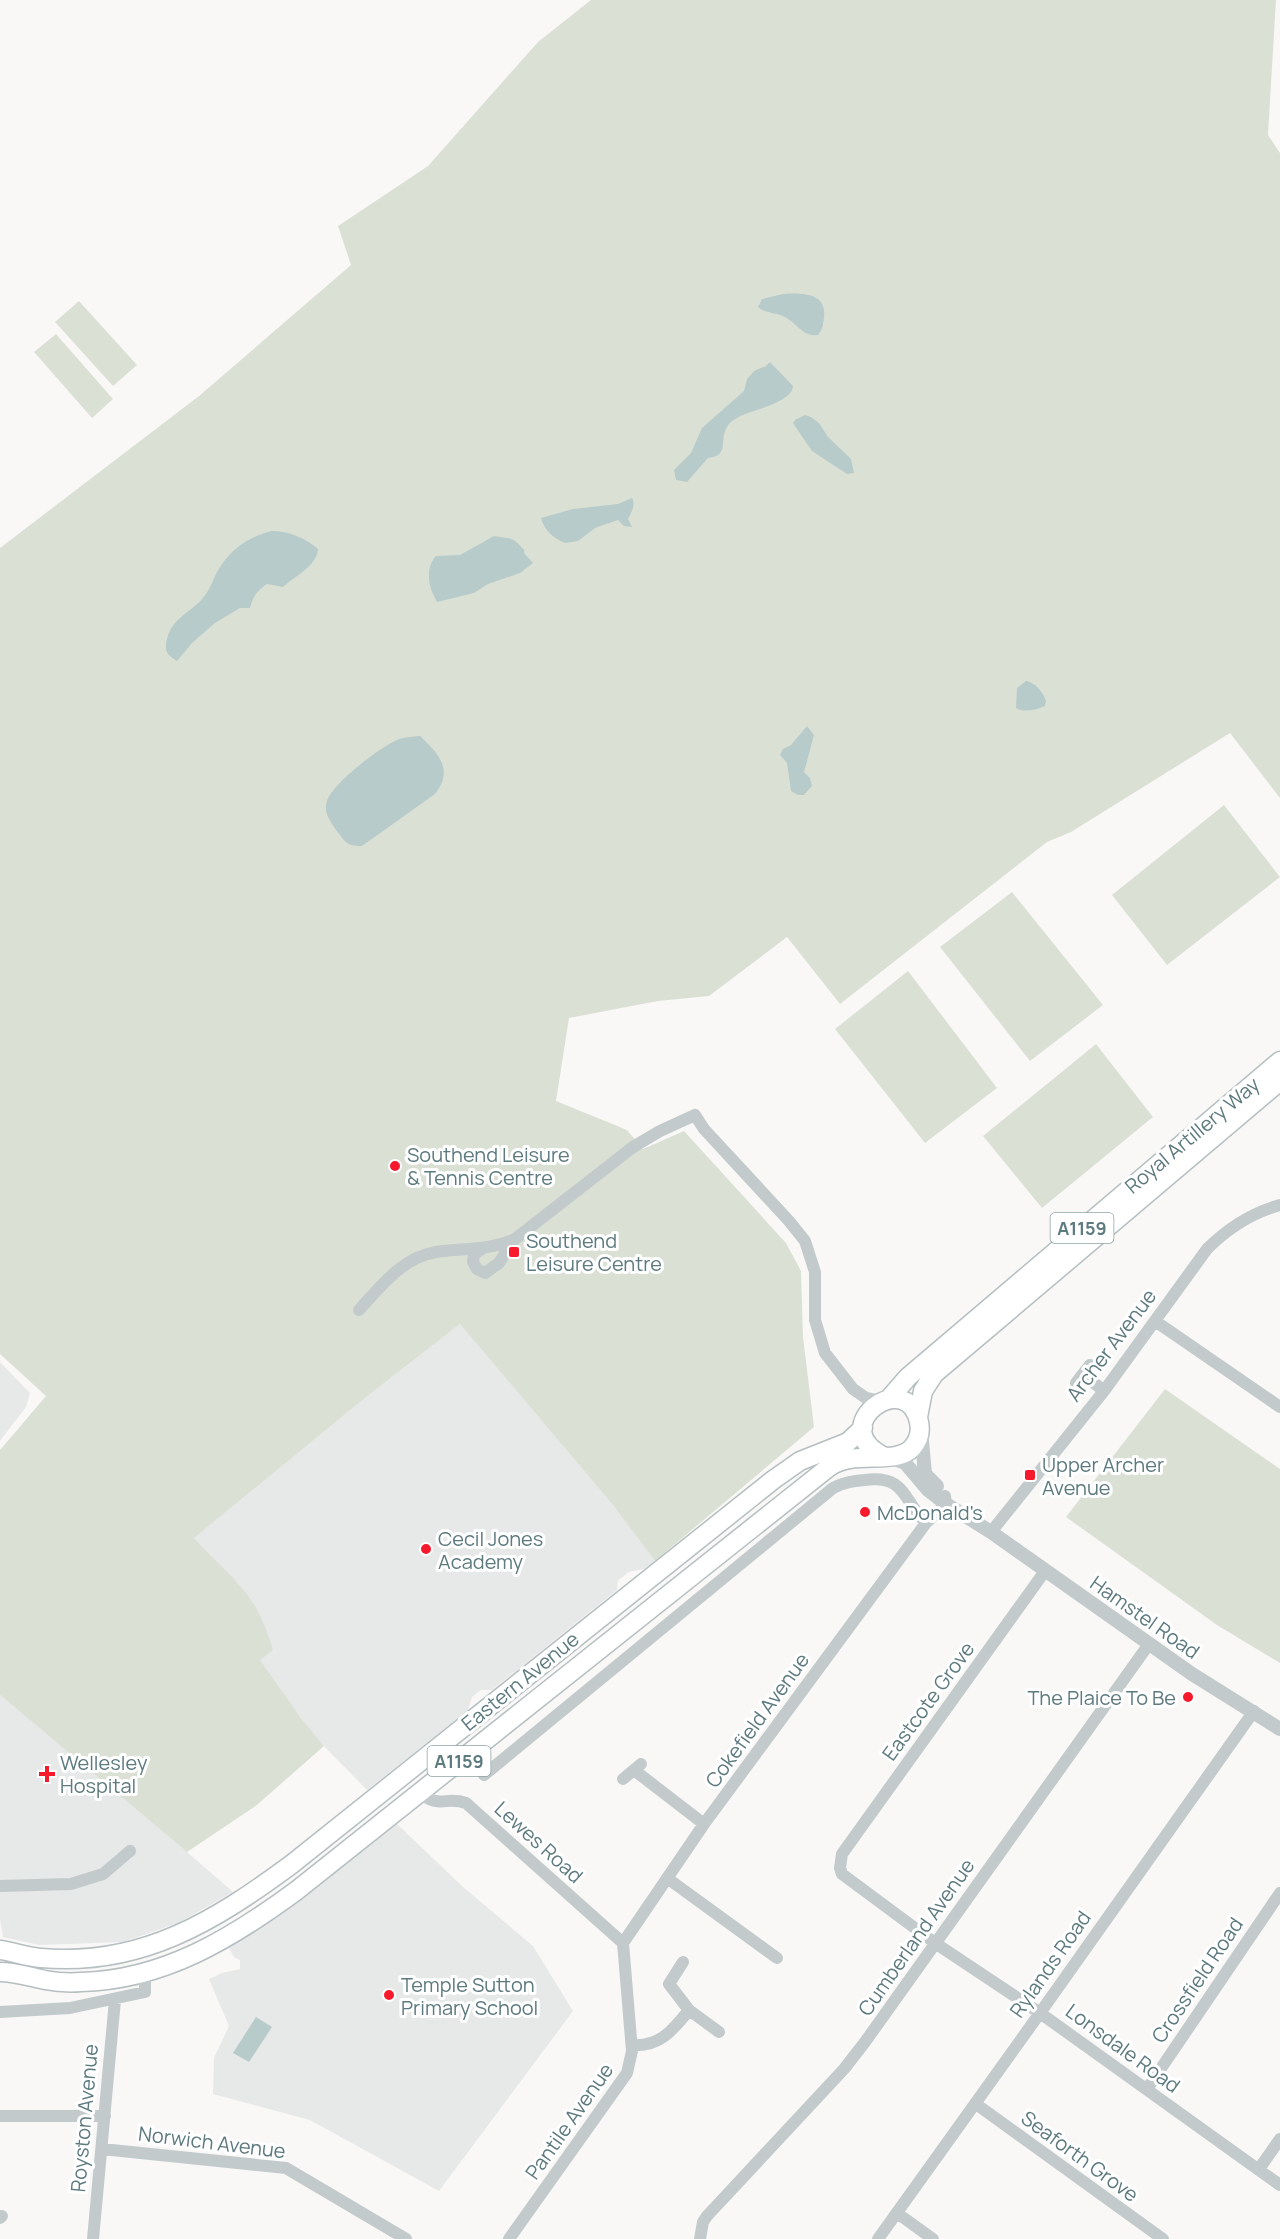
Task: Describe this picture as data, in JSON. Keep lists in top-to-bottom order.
{
  "streets": {
    "main road": ["Royal Artillery Way", "A1159", "Eastern Avenue"],
    "street": [
      "Archer Avenue",
      "Hamstel Road",
      "Eastcote Grove",
      "Cokefield Avenue",
      "Lewes Road",
      "Cumberland Avenue",
      "Rylands Road",
      "Crossfield Road",
      "Lonsdale Road",
      "Royston Avenue",
      "Pantile Avenue",
      "Norwich Avenue",
      "Seaforth Grove"
    ]
  },
  "crossings": [
    ["Royal Artillery Way", "Hamstel Road"],
    ["Royal Artillery Way", "Eastern Avenue"],
    ["Archer Avenue", "Hamstel Road"],
    ["Hamstel Road", "Eastern Avenue"],
    ["Hamstel Road", "Eastcote Grove"],
    ["Hamstel Road", "Cokefield Avenue"],
    ["Hamstel Road", "Cumberland Avenue"],
    ["Hamstel Road", "Rylands Road"],
    ["Eastern Avenue", "Lewes Road"],
    ["Eastcote Grove", "Lonsdale Road"],
    ["Cokefield Avenue", "Lewes Road"],
    ["Cokefield Avenue", "Pantile Avenue"],
    ["Lewes Road", "Pantile Avenue"],
    ["Cumberland Avenue", "Lonsdale Road"],
    ["Rylands Road", "Lonsdale Road"],
    ["Rylands Road", "Seaforth Grove"],
    ["Crossfield Road", "Lonsdale Road"],
    ["Royston Avenue", "Norwich Avenue"]
  ],
  "places": {
    "other": [
      "Southend Leisure & Tennis Centre",
      "McDonald's",
      "Cecil Jones Academy",
      "The Plaice To Be",
      "Temple Sutton Primary School"
    ],
    "transit": ["Southend Leisure Centre", "Upper Archer Avenue"],
    "health": ["Wellesley Hospital"]
  }
}
